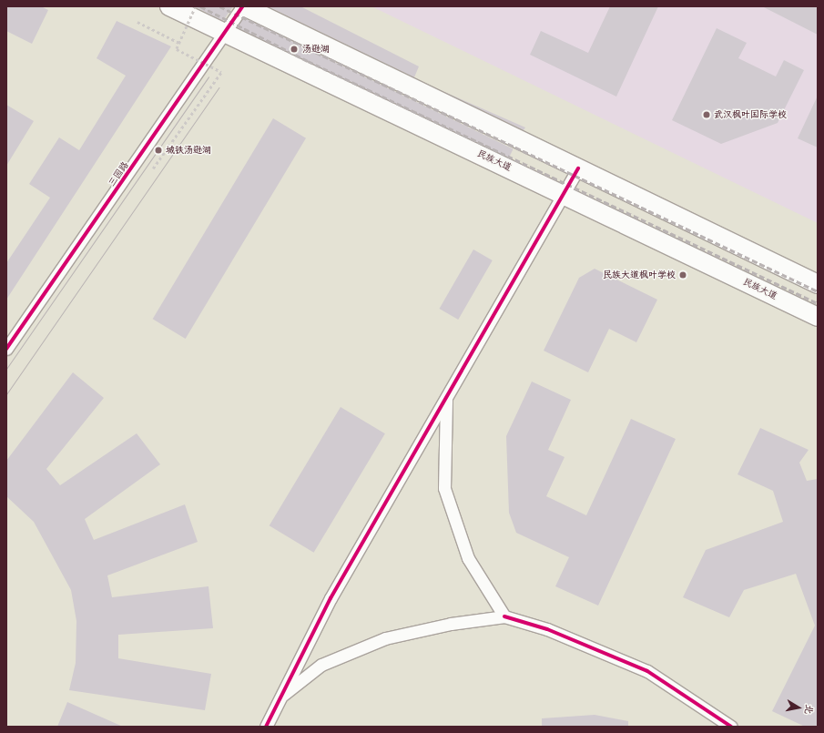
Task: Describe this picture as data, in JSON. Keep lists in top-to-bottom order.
{
  "streets": {
    "main road": ["民族大道"],
    "street": ["三园路"]
  },
  "crossings": [
    ["民族大道", "三园路"]
  ],
  "places": [
    "汤逊湖",
    "武汉枫叶国际学校",
    "城铁汤逊湖",
    "民族大道枫叶学校"
  ],
  "north": "right"
}
